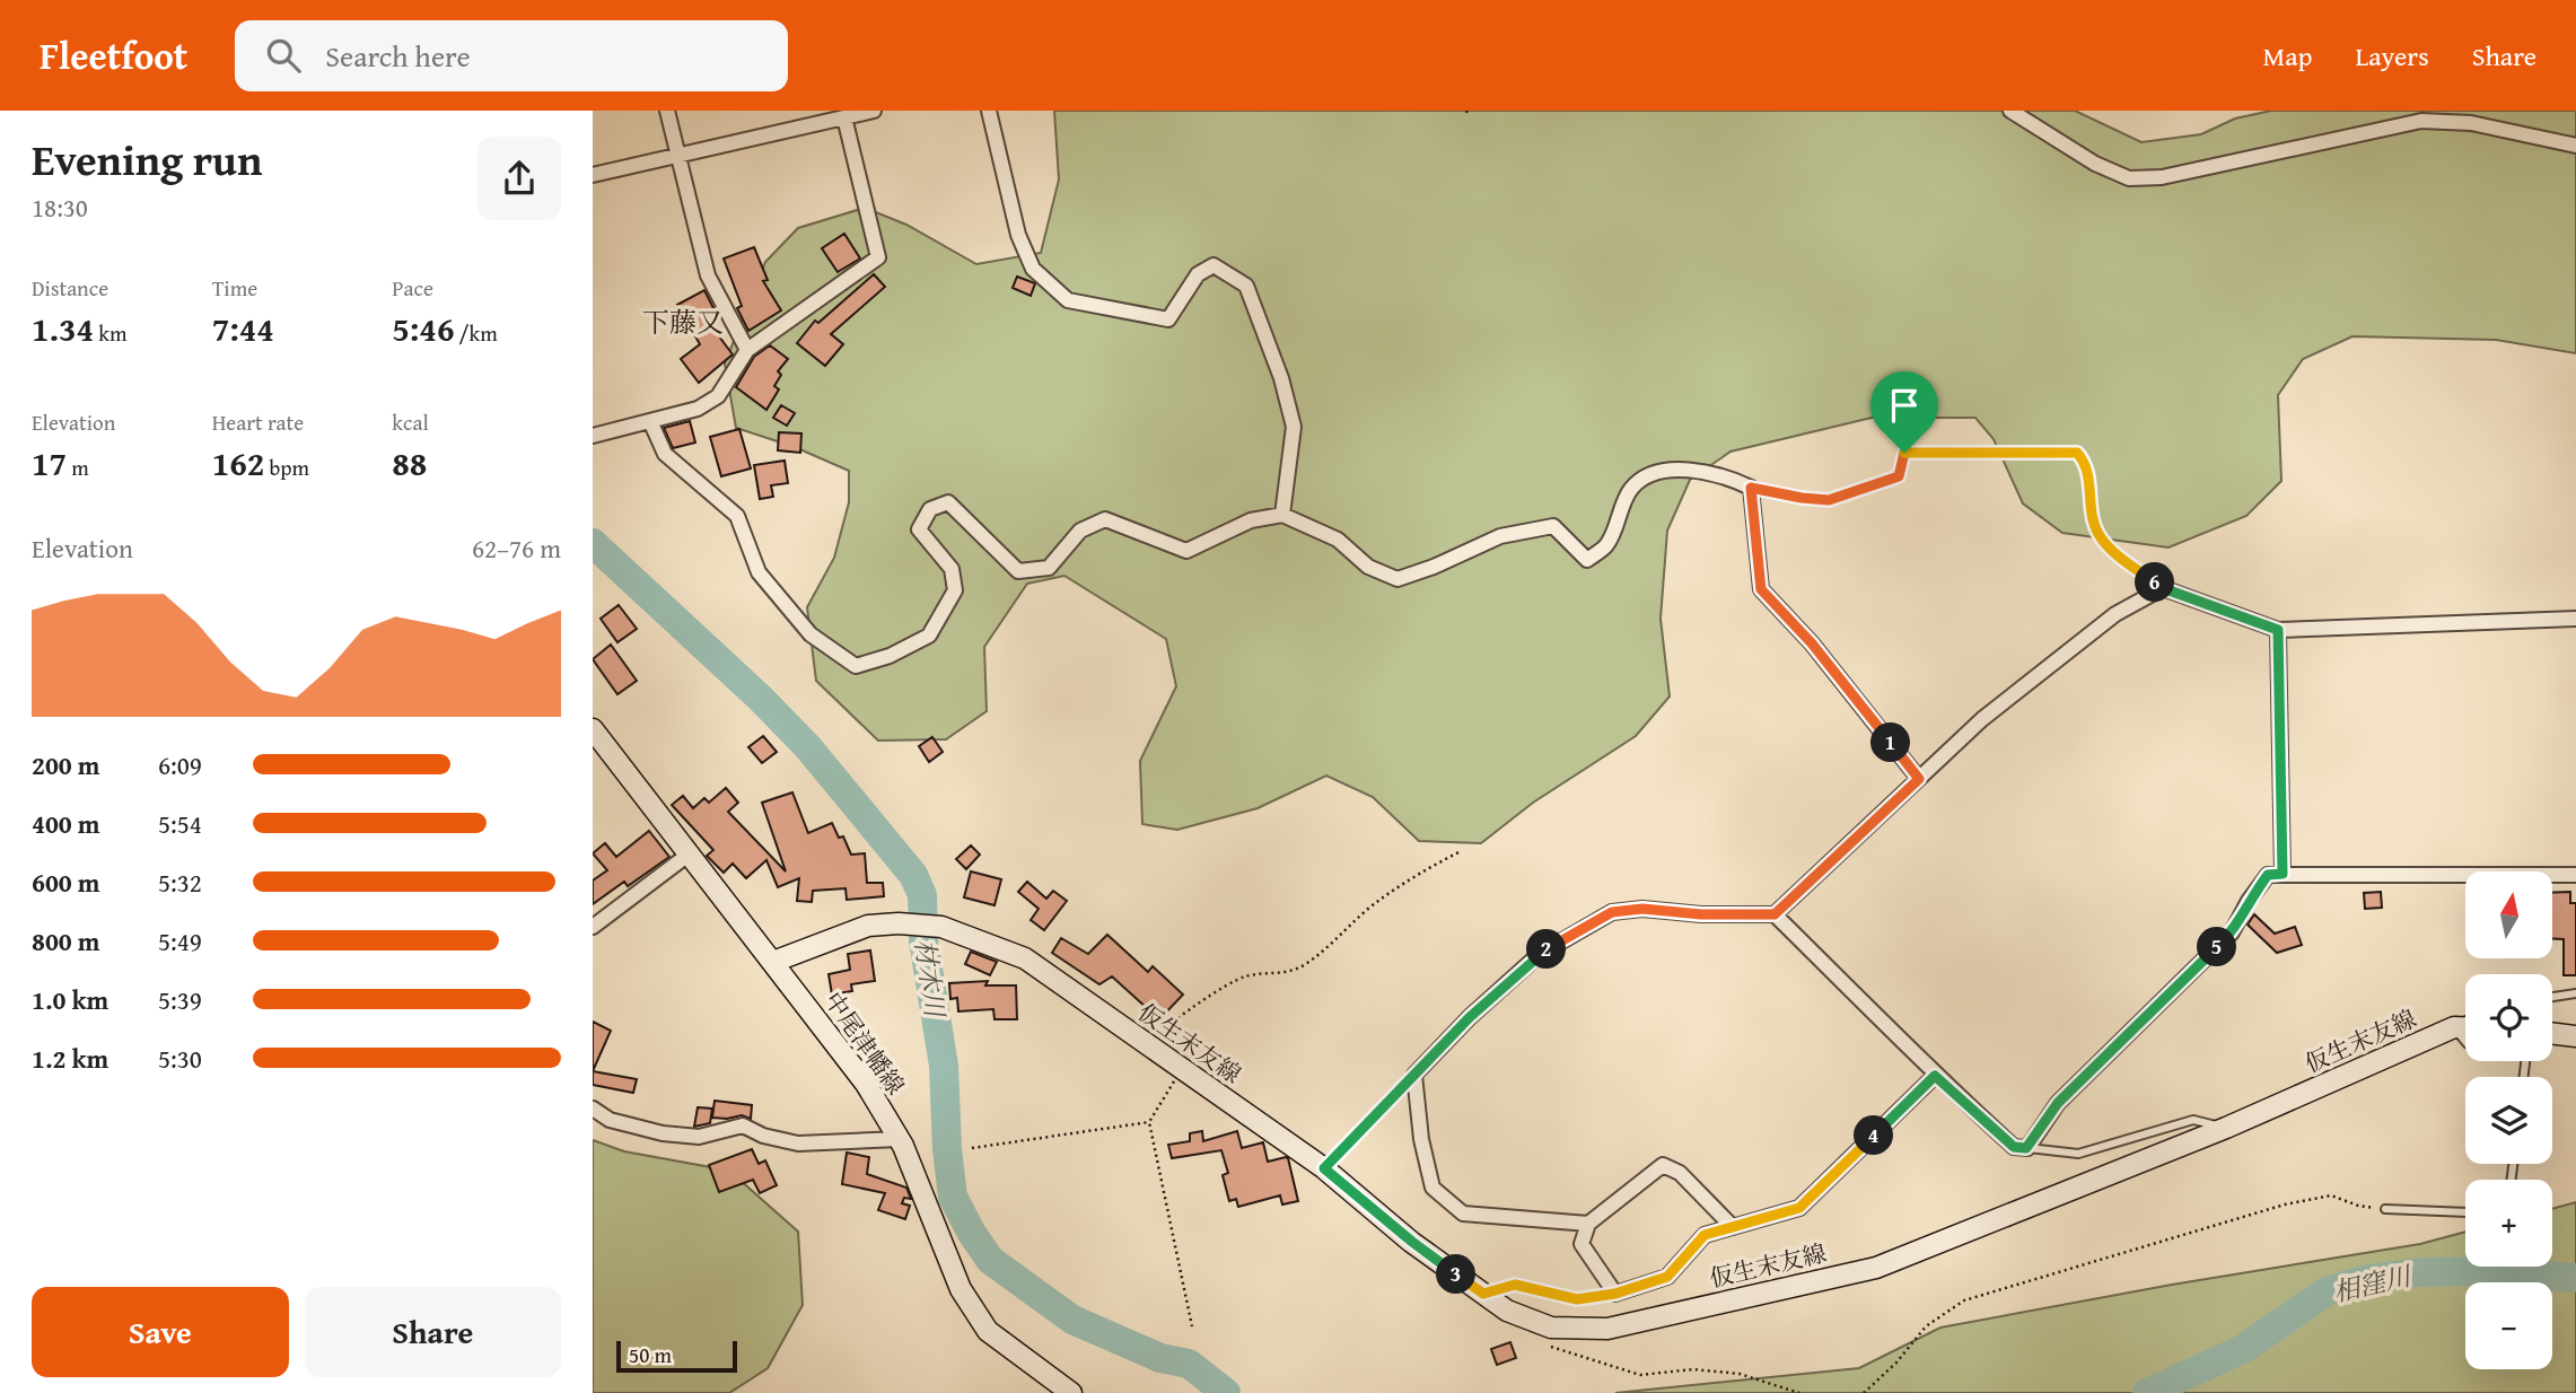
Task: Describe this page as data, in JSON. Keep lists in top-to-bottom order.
{
  "streets": {
    "main road": ["仮生末友線", "中尾津幡線"]
  },
  "crossings": [
    ["仮生末友線", "中尾津幡線"]
  ],
  "districts": ["下藤又"],
  "water": ["材木川", "相窪川"],
  "scale_bar": "50 m",
  "north": "top",
  "page": {
    "header": "Fleetfoot",
    "search": "Search here",
    "nav": ["Map", "Layers", "Share"],
    "heading": ["Evening run", "18:30"],
    "stats": [
      ["Distance", "1.34 km"],
      ["Time", "7:44"],
      ["Pace", "5:46 /km"],
      ["Elevation", "17 m"],
      ["Heart rate", "162 bpm"],
      ["kcal", "88"]
    ],
    "chart": ["Elevation", "62–76 m"],
    "pins": [
      "6",
      "1",
      "5",
      "2",
      "4",
      "3"
    ],
    "list": [
      {
        "name": "200 m",
        "note": "6:09"
      },
      {
        "name": "400 m",
        "note": "5:54"
      },
      {
        "name": "600 m",
        "note": "5:32"
      },
      {
        "name": "800 m",
        "note": "5:49"
      },
      {
        "name": "1.0 km",
        "note": "5:39"
      },
      {
        "name": "1.2 km",
        "note": "5:30"
      }
    ],
    "map_buttons": ["+", "−"],
    "buttons": ["Save", "Share"],
    "scale": "50 m"
  }
}
